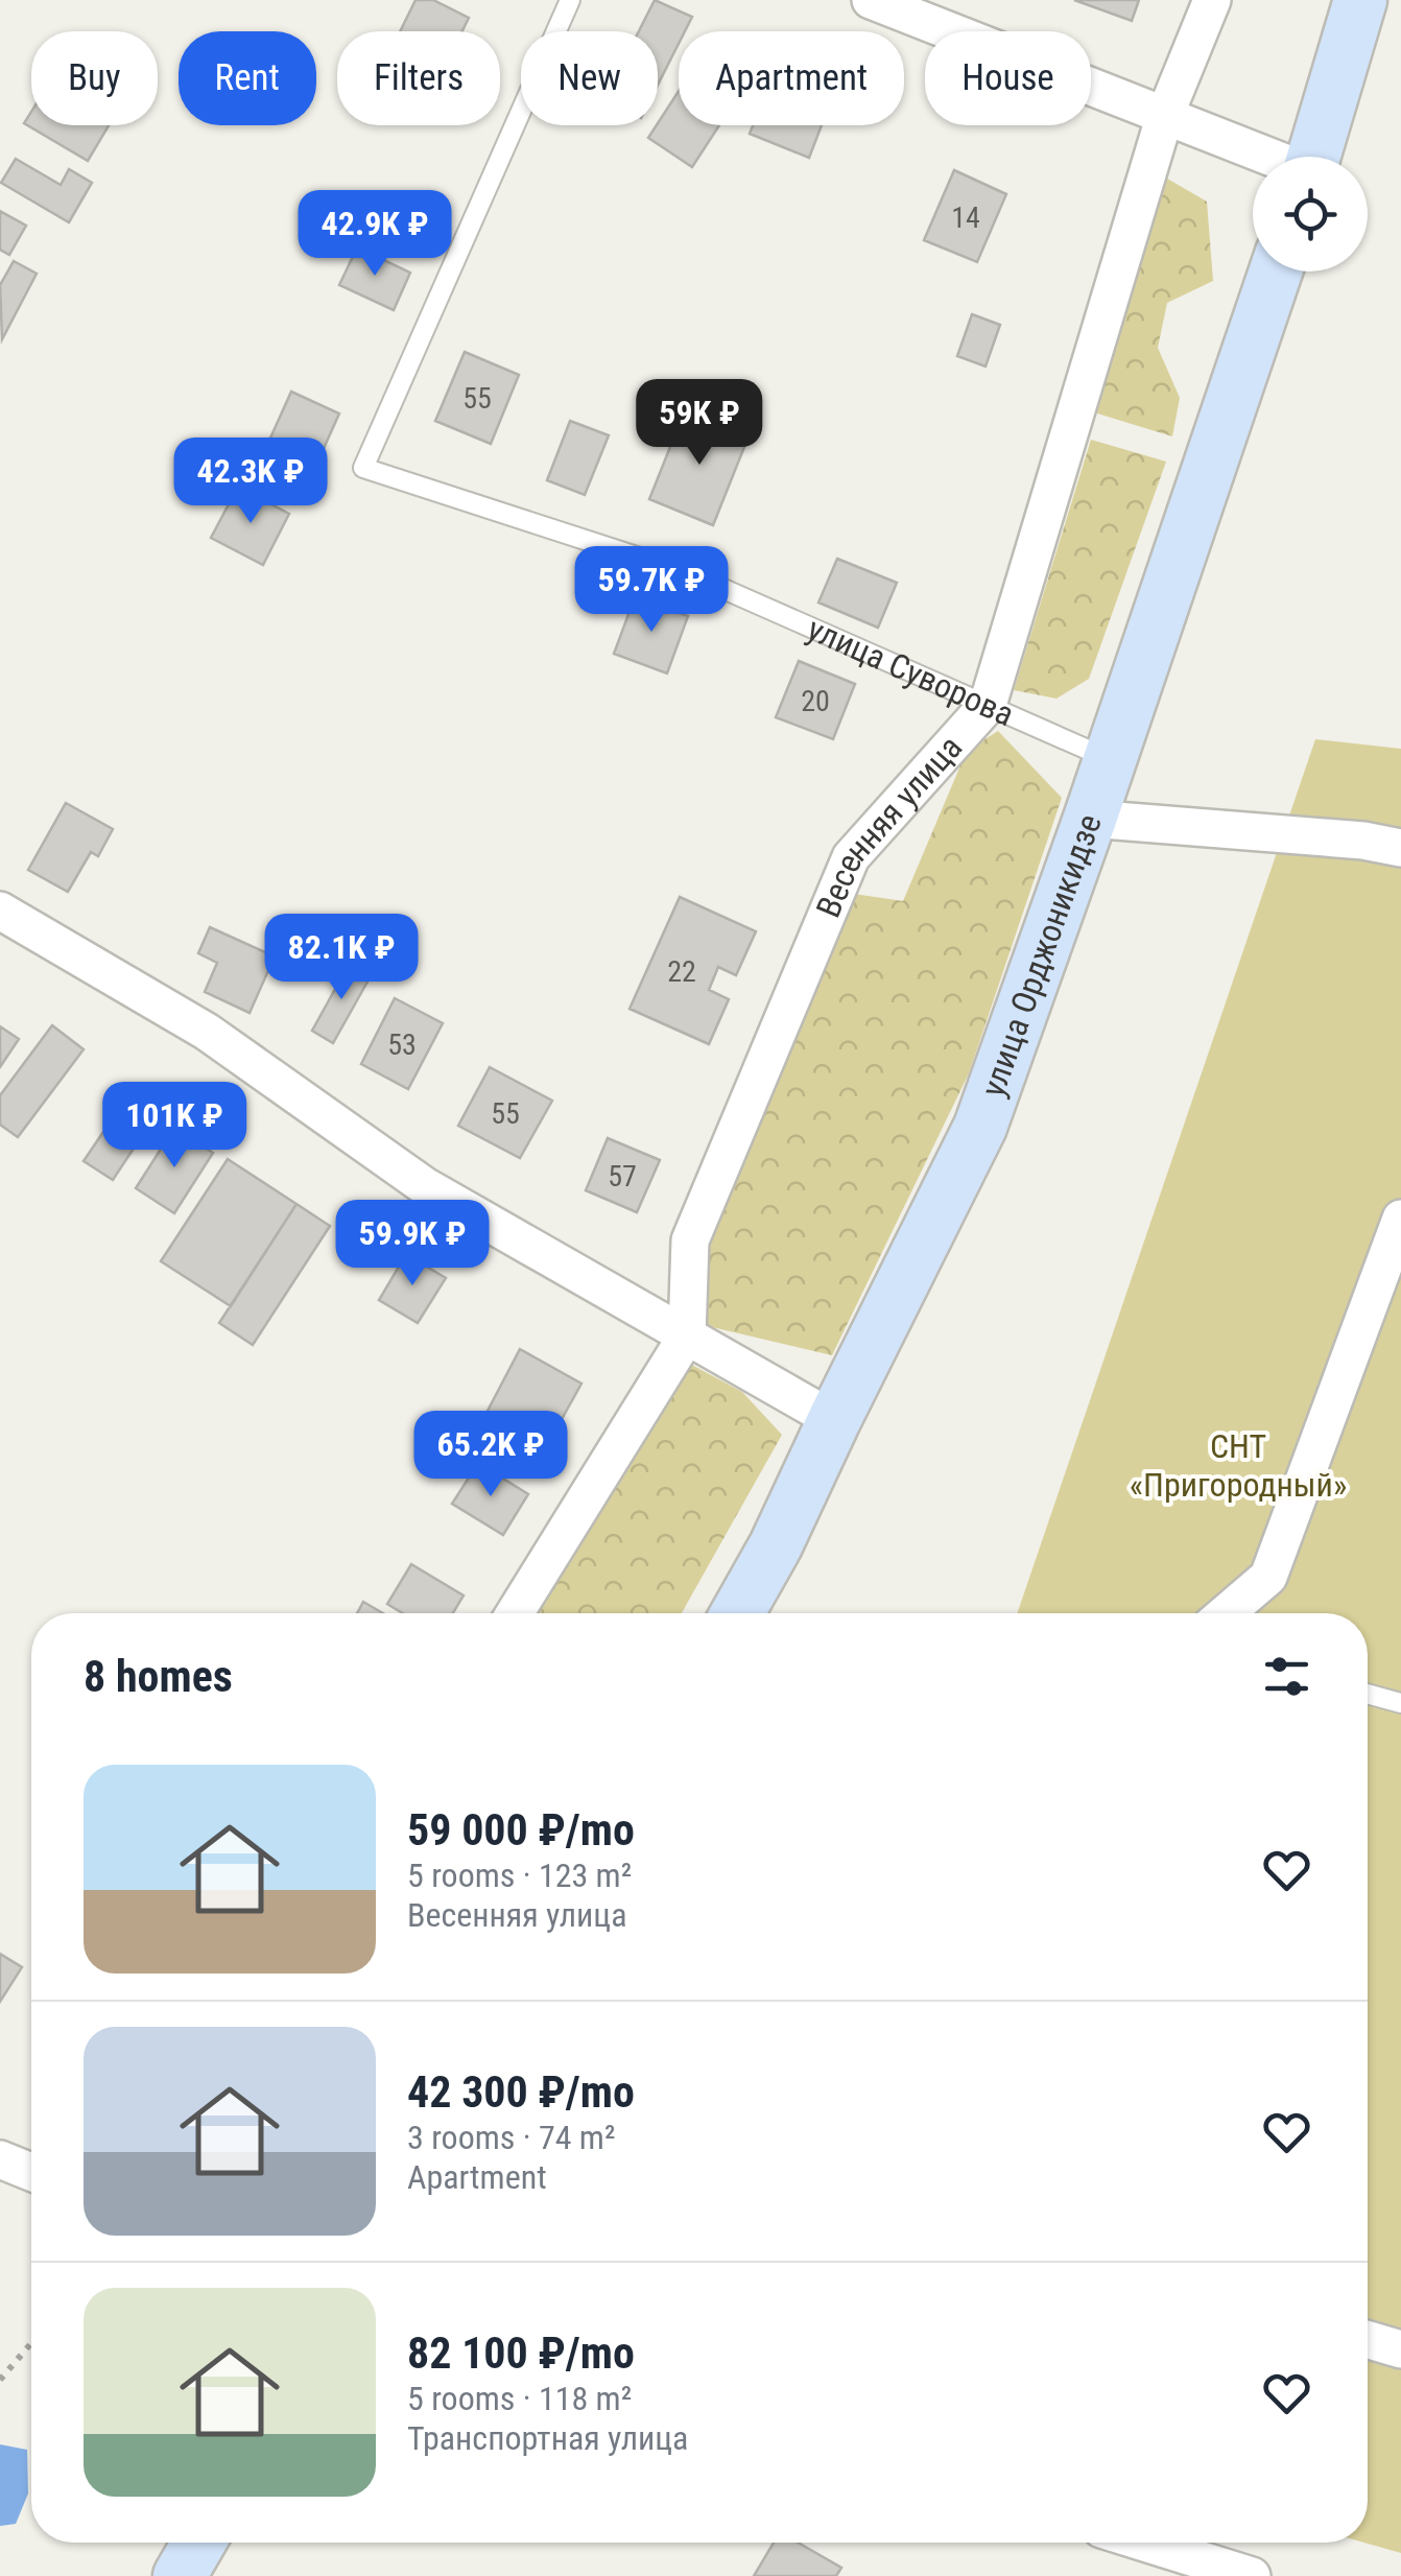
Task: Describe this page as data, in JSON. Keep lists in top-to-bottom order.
{
  "streets": {
    "main road": ["улица Орджоникидзе"],
    "street": ["Весенняя улица"],
    "lane": ["улица Суворова"]
  },
  "crossings": [
    ["улица Суворова", "Весенняя улица"],
    ["улица Суворова", "улица Орджоникидзе"]
  ],
  "parks": ["СНТ «Пригородный»"],
  "house_numbers": [
    "14",
    "55",
    "20",
    "22",
    "53",
    "55",
    "57"
  ],
  "page": {
    "chip": [
      "Buy",
      "Rent",
      "Filters",
      "New",
      "Apartment",
      "House"
    ],
    "price": [
      "42.9K ₽",
      "59K ₽",
      "42.3K ₽",
      "59.7K ₽",
      "82.1K ₽",
      "101K ₽",
      "59.9K ₽",
      "65.2K ₽"
    ],
    "heading": "8 homes",
    "list": [
      {
        "name": "59 000 ₽/mo",
        "note": "5 rooms · 123 m² · Весенняя улица"
      },
      {
        "name": "42 300 ₽/mo",
        "note": "3 rooms · 74 m² · Apartment"
      },
      {
        "name": "82 100 ₽/mo",
        "note": "5 rooms · 118 m² · Транспортная улица"
      }
    ]
  }
}
